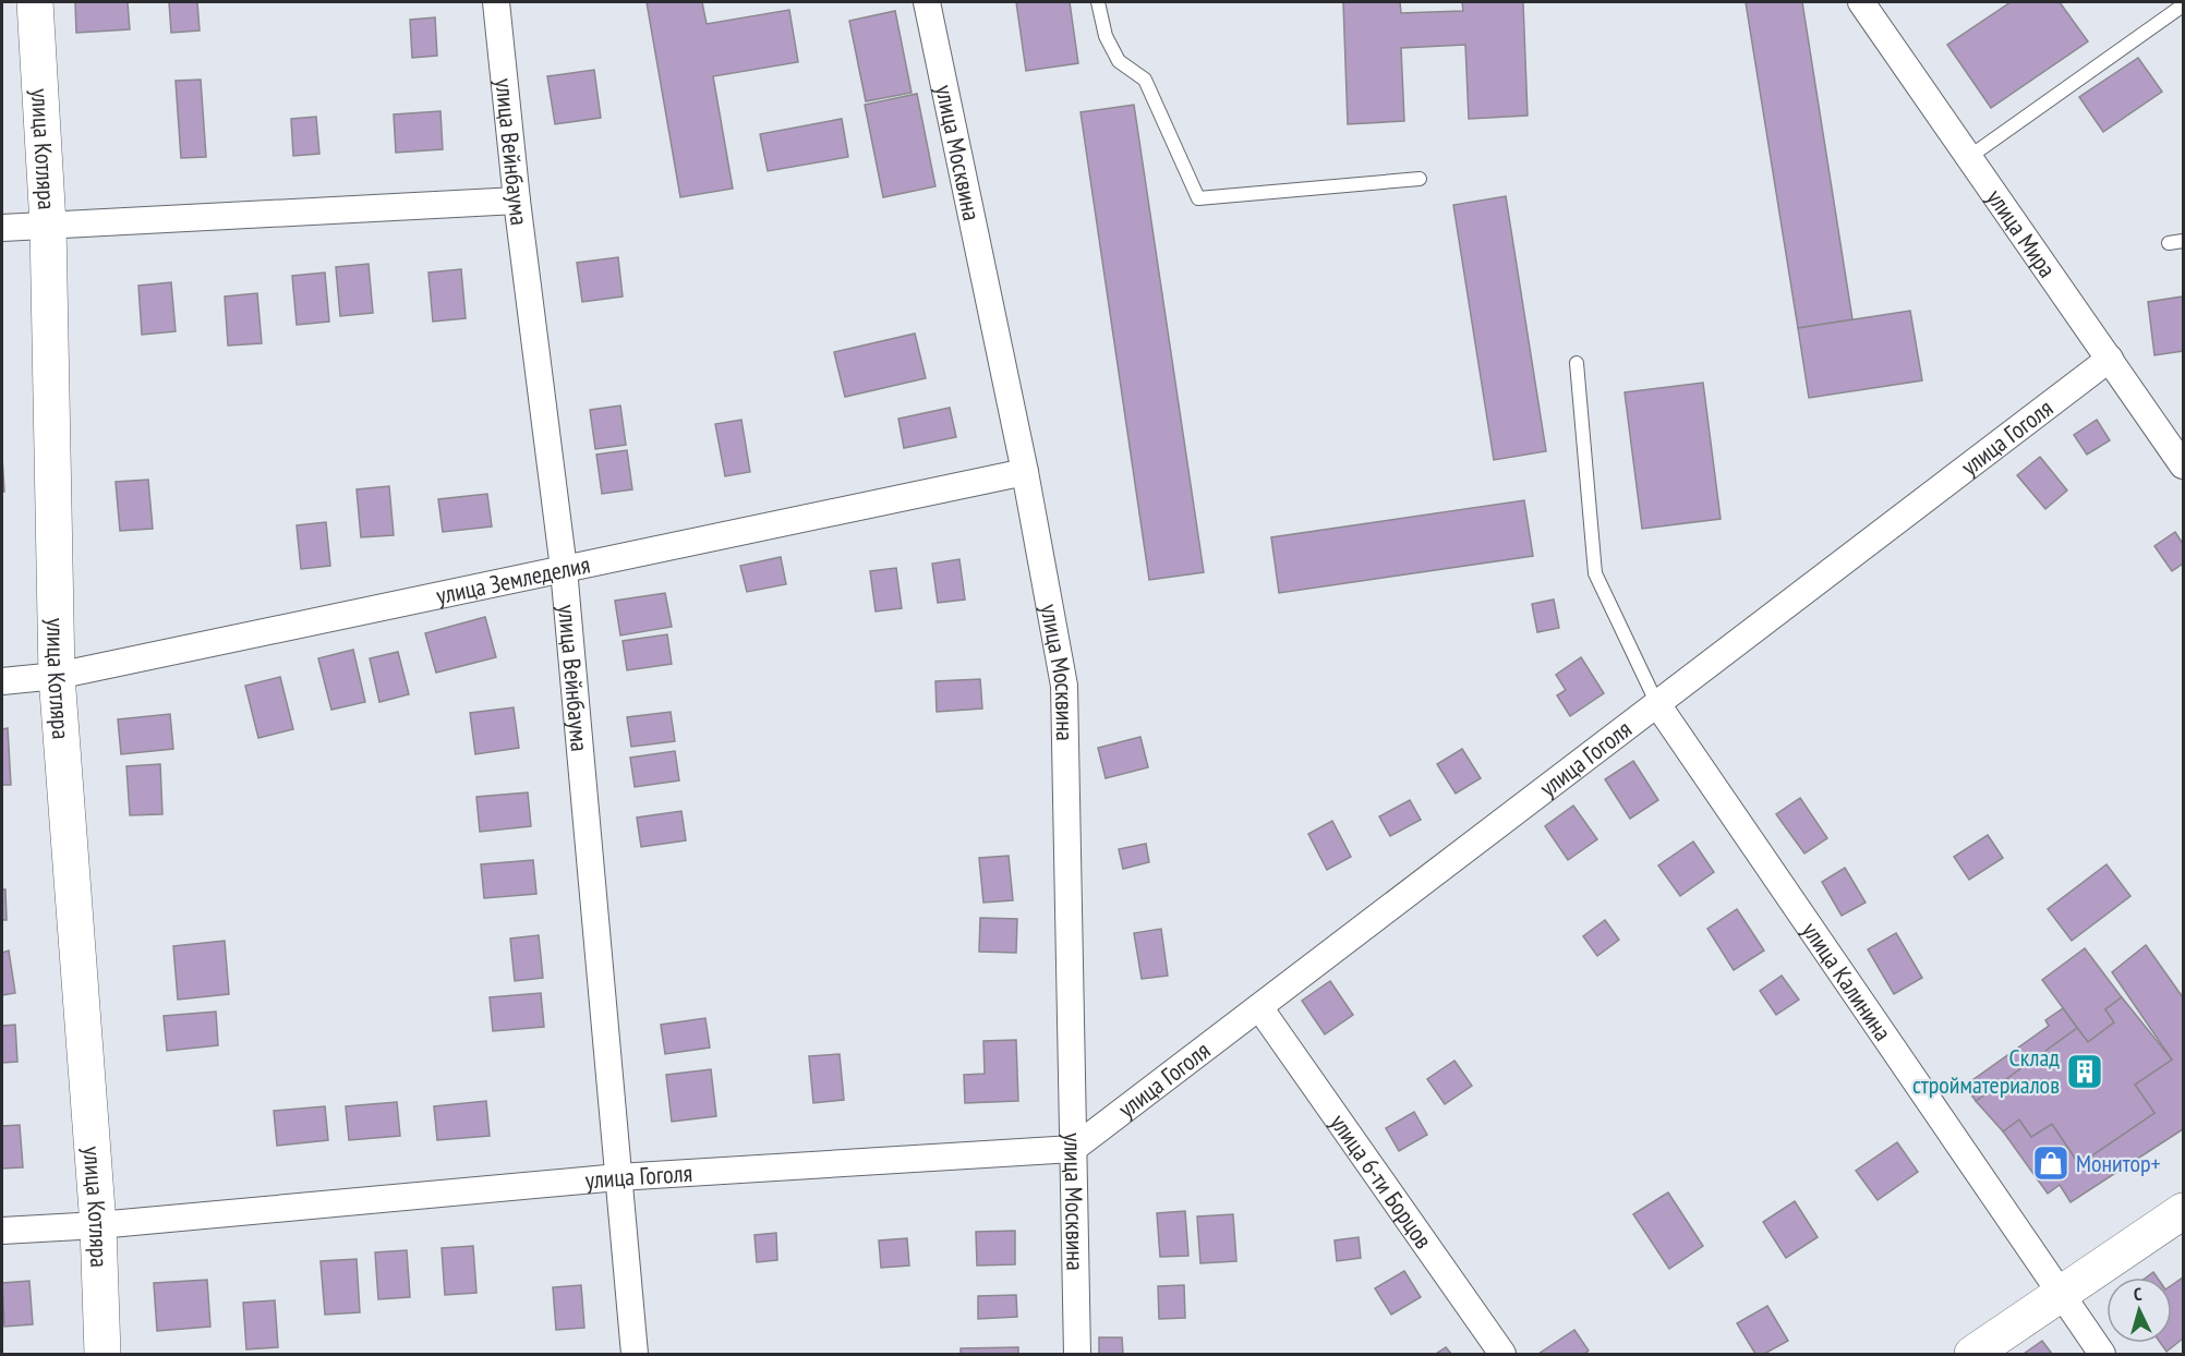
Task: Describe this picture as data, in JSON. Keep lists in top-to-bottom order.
{
  "streets": {
    "street": [
      "улица Котляра",
      "улица Вейнбаума",
      "улица Москвина",
      "улица Мира",
      "улица Гоголя",
      "улица Земледелия",
      "улица Калинина",
      "улица 6-ти Борцов"
    ]
  },
  "crossings": [
    ["улица Котляра", "улица Гоголя"],
    ["улица Котляра", "улица Земледелия"],
    ["улица Вейнбаума", "улица Гоголя"],
    ["улица Вейнбаума", "улица Земледелия"],
    ["улица Москвина", "улица Гоголя"],
    ["улица Москвина", "улица Земледелия"],
    ["улица Мира", "улица Гоголя"],
    ["улица Гоголя", "улица Калинина"],
    ["улица Гоголя", "улица 6-ти Борцов"]
  ],
  "places": {
    "building": ["Склад стройматериалов"],
    "shop": ["Монитор+"]
  },
  "north": "top"
}
